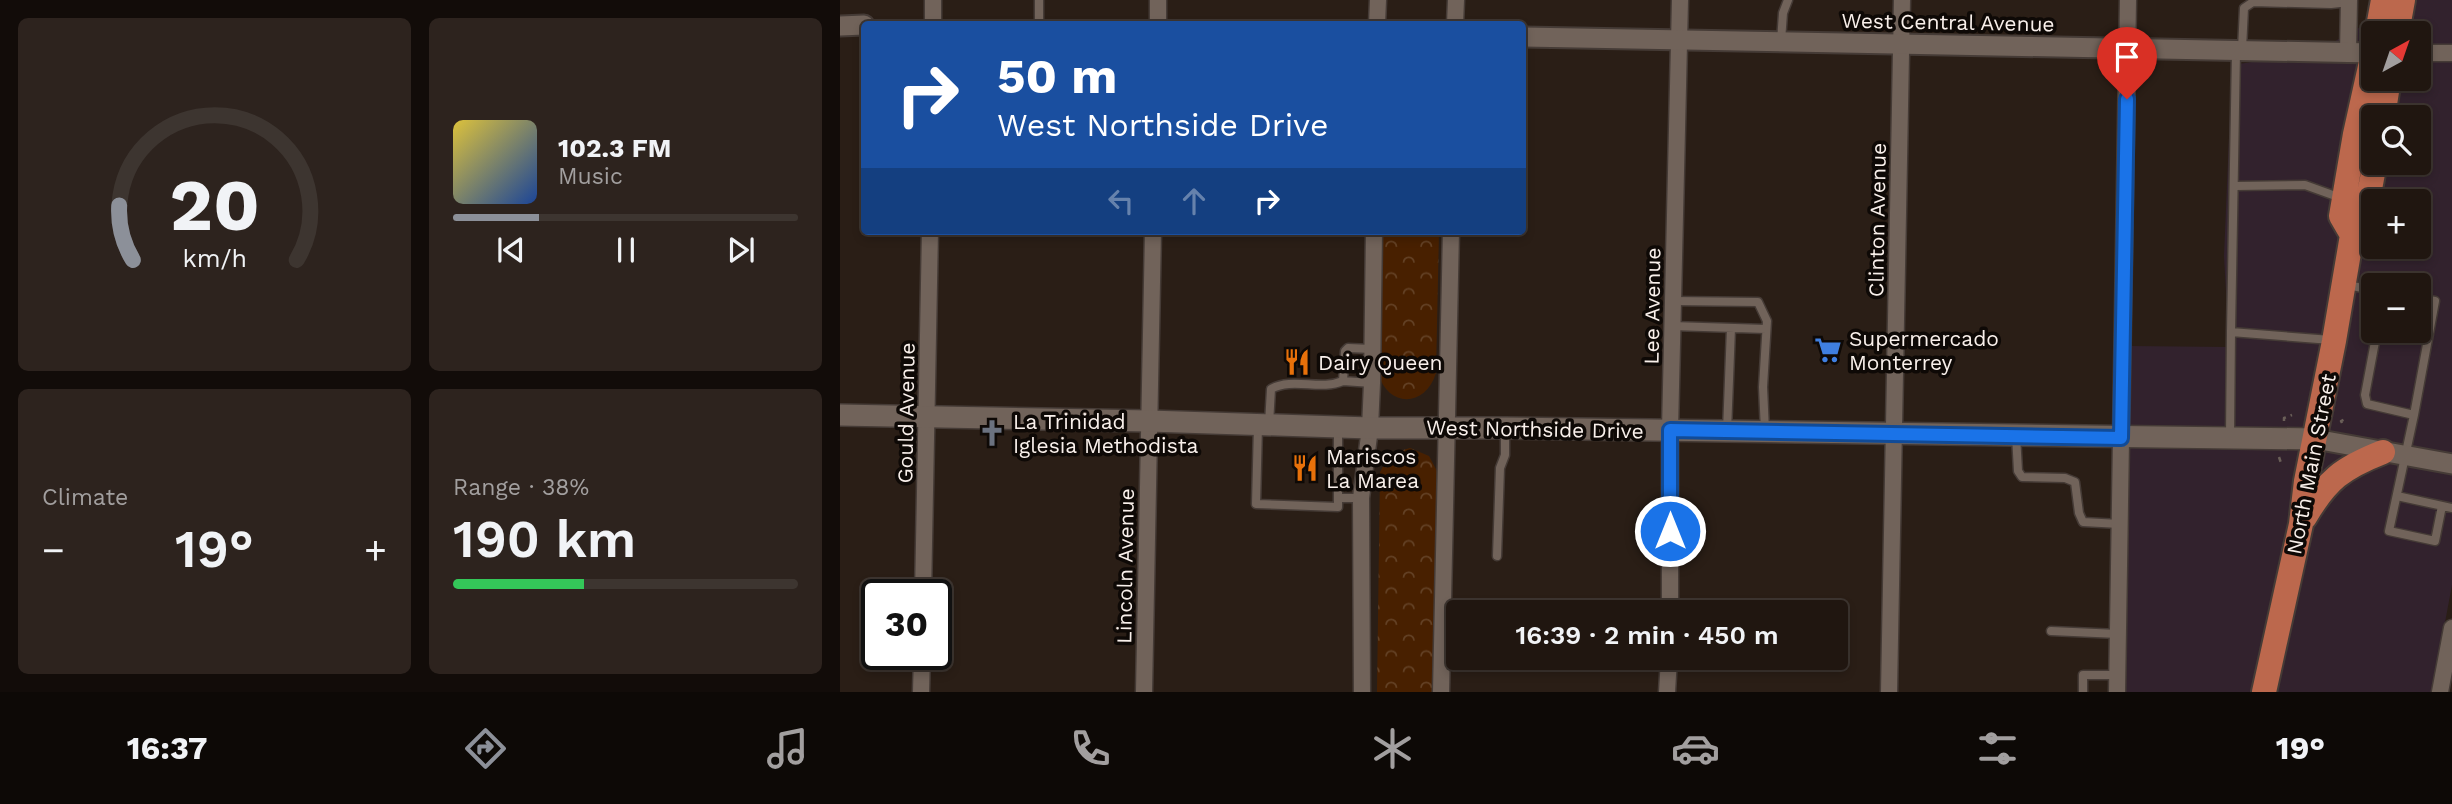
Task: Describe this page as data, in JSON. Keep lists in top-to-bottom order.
{
  "streets": {
    "main road": ["West Northside Drive", "North Main Street"],
    "street": [
      "West Central Avenue",
      "Clinton Avenue",
      "Lee Avenue",
      "Gould Avenue",
      "Lincoln Avenue"
    ]
  },
  "crossings": [
    ["West Central Avenue", "Clinton Avenue"],
    ["West Central Avenue", "Lee Avenue"],
    ["Clinton Avenue", "West Northside Drive"],
    ["Lee Avenue", "West Northside Drive"],
    ["Gould Avenue", "West Northside Drive"],
    ["West Northside Drive", "North Main Street"],
    ["West Northside Drive", "Lincoln Avenue"]
  ],
  "places": {
    "supermarket": ["Supermercado Monterrey"],
    "restaurant": ["Dairy Queen", "Mariscos La Marea"],
    "church": ["La Trinidad Iglesia Methodista"]
  },
  "north": "top right",
  "page": {
    "map_buttons": ["+", "−"],
    "turn": ["50 m", "West Northside Drive"],
    "song": ["102.3 FM", "Music"],
    "tile": [
      "Climate",
      ["Range · 38%", "190 km"]
    ],
    "heat": ["−", "19°", "+"],
    "limit": "30",
    "trip": "16:39 · 2 min · 450 m",
    "tabs": ["16:37", "19°"],
    "gauge": ["20", "km/h"]
  }
}
